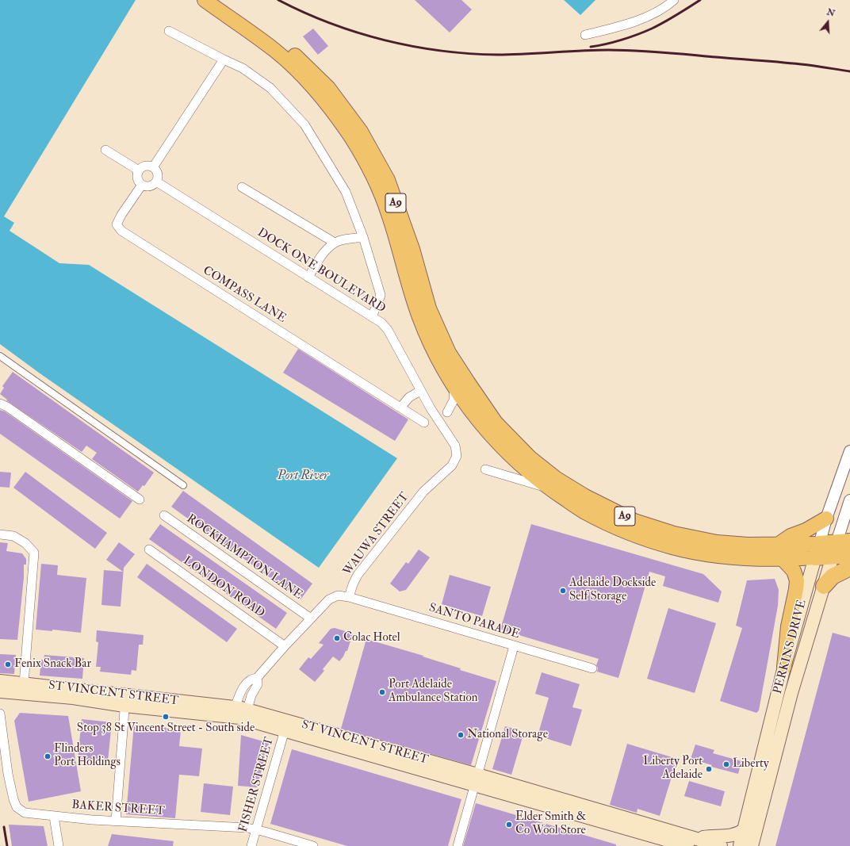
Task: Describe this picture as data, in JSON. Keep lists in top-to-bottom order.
{
  "streets": {
    "highway": ["A9"],
    "main road": ["PERKINS DRIVE", "ST VINCENT STREET"],
    "street": [
      "DOCK ONE BOULEVARD",
      "COMPASS LANE",
      "WAUWA STREET",
      "ROCKHAMPTON LANE",
      "LONDON ROAD",
      "SANTO PARADE",
      "FISHER STREET",
      "BAKER STREET"
    ]
  },
  "crossings": [
    ["A9", "PERKINS DRIVE"],
    ["DOCK ONE BOULEVARD", "COMPASS LANE"],
    ["DOCK ONE BOULEVARD", "WAUWA STREET"],
    ["WAUWA STREET", "SANTO PARADE"],
    ["ST VINCENT STREET", "FISHER STREET"],
    ["FISHER STREET", "BAKER STREET"]
  ],
  "water": ["Port River"],
  "places": [
    "Adelaide Dockside Self Storage",
    "Colac Hotel",
    "Fenix Snack Bar",
    "Port Adelaide Ambulance Station",
    "Stop 38 St Vincent Street - South side",
    "National Storage",
    "Flinders Port Holdings",
    "Liberty",
    "Liberty Port Adelaide",
    "Elder Smith & Co Wool Store"
  ],
  "north": "top"
}
